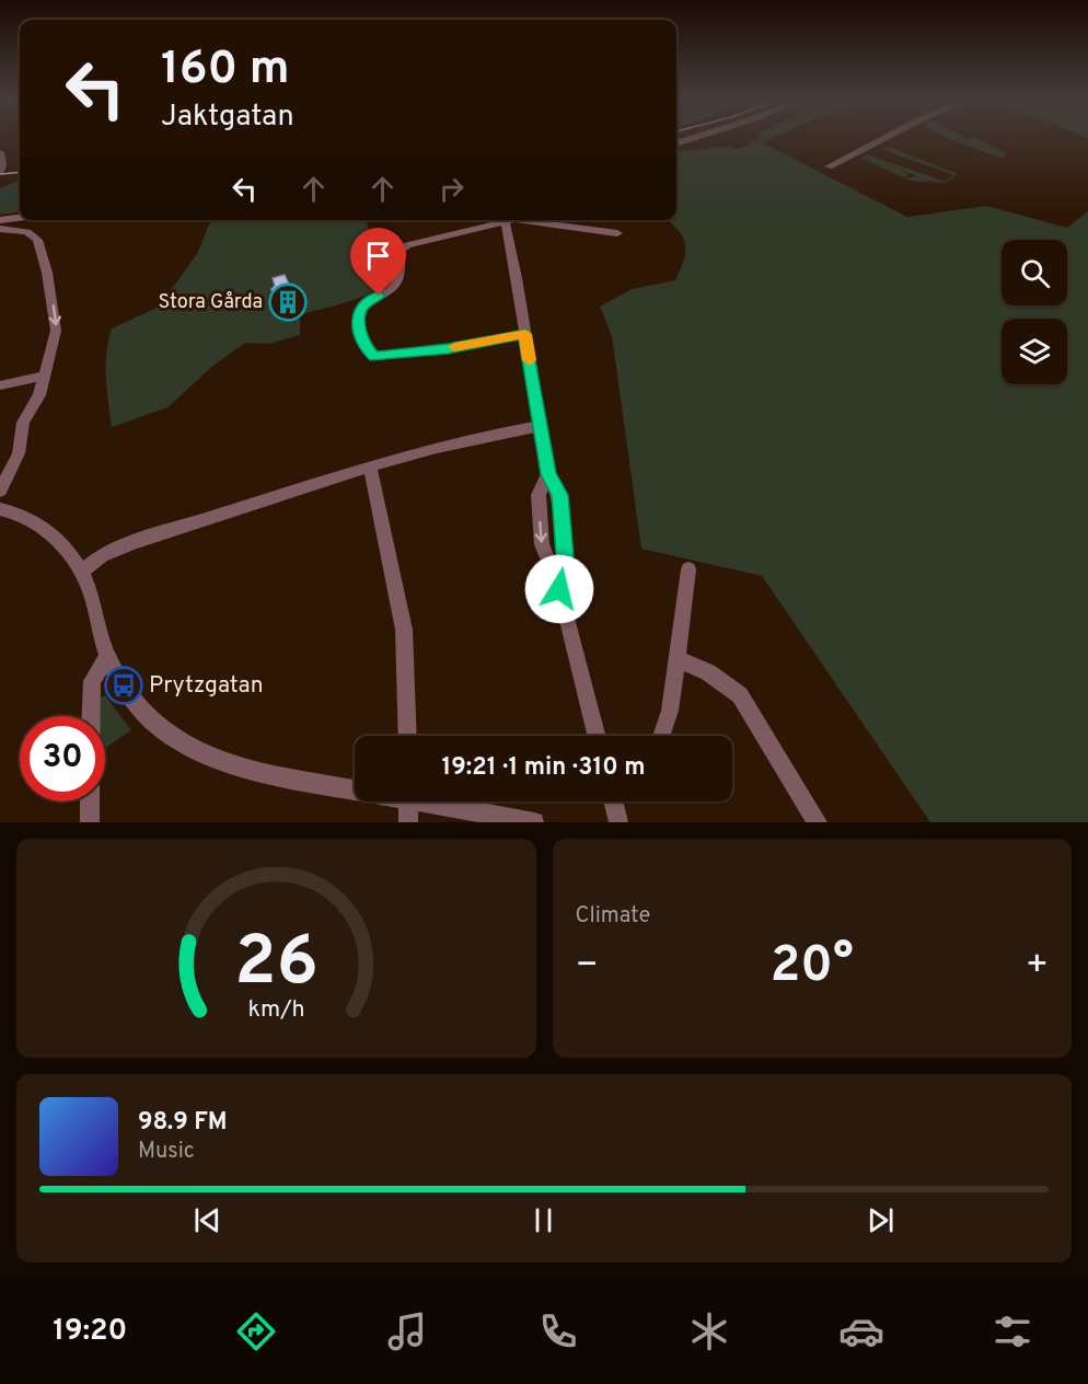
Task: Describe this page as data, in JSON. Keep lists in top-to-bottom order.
{
  "places": {
    "building": ["Stora Gårda"],
    "bus stop": ["Prytzgatan"]
  },
  "page": {
    "turn": ["160 m", "Jaktgatan"],
    "limit": "30",
    "trip": "19:21 · 1 min · 310 m",
    "tile": "Climate",
    "heat": ["−", "20°", "+"],
    "song": ["98.9 FM", "Music"],
    "tabs": "19:20",
    "gauge": ["26", "km/h"]
  }
}
